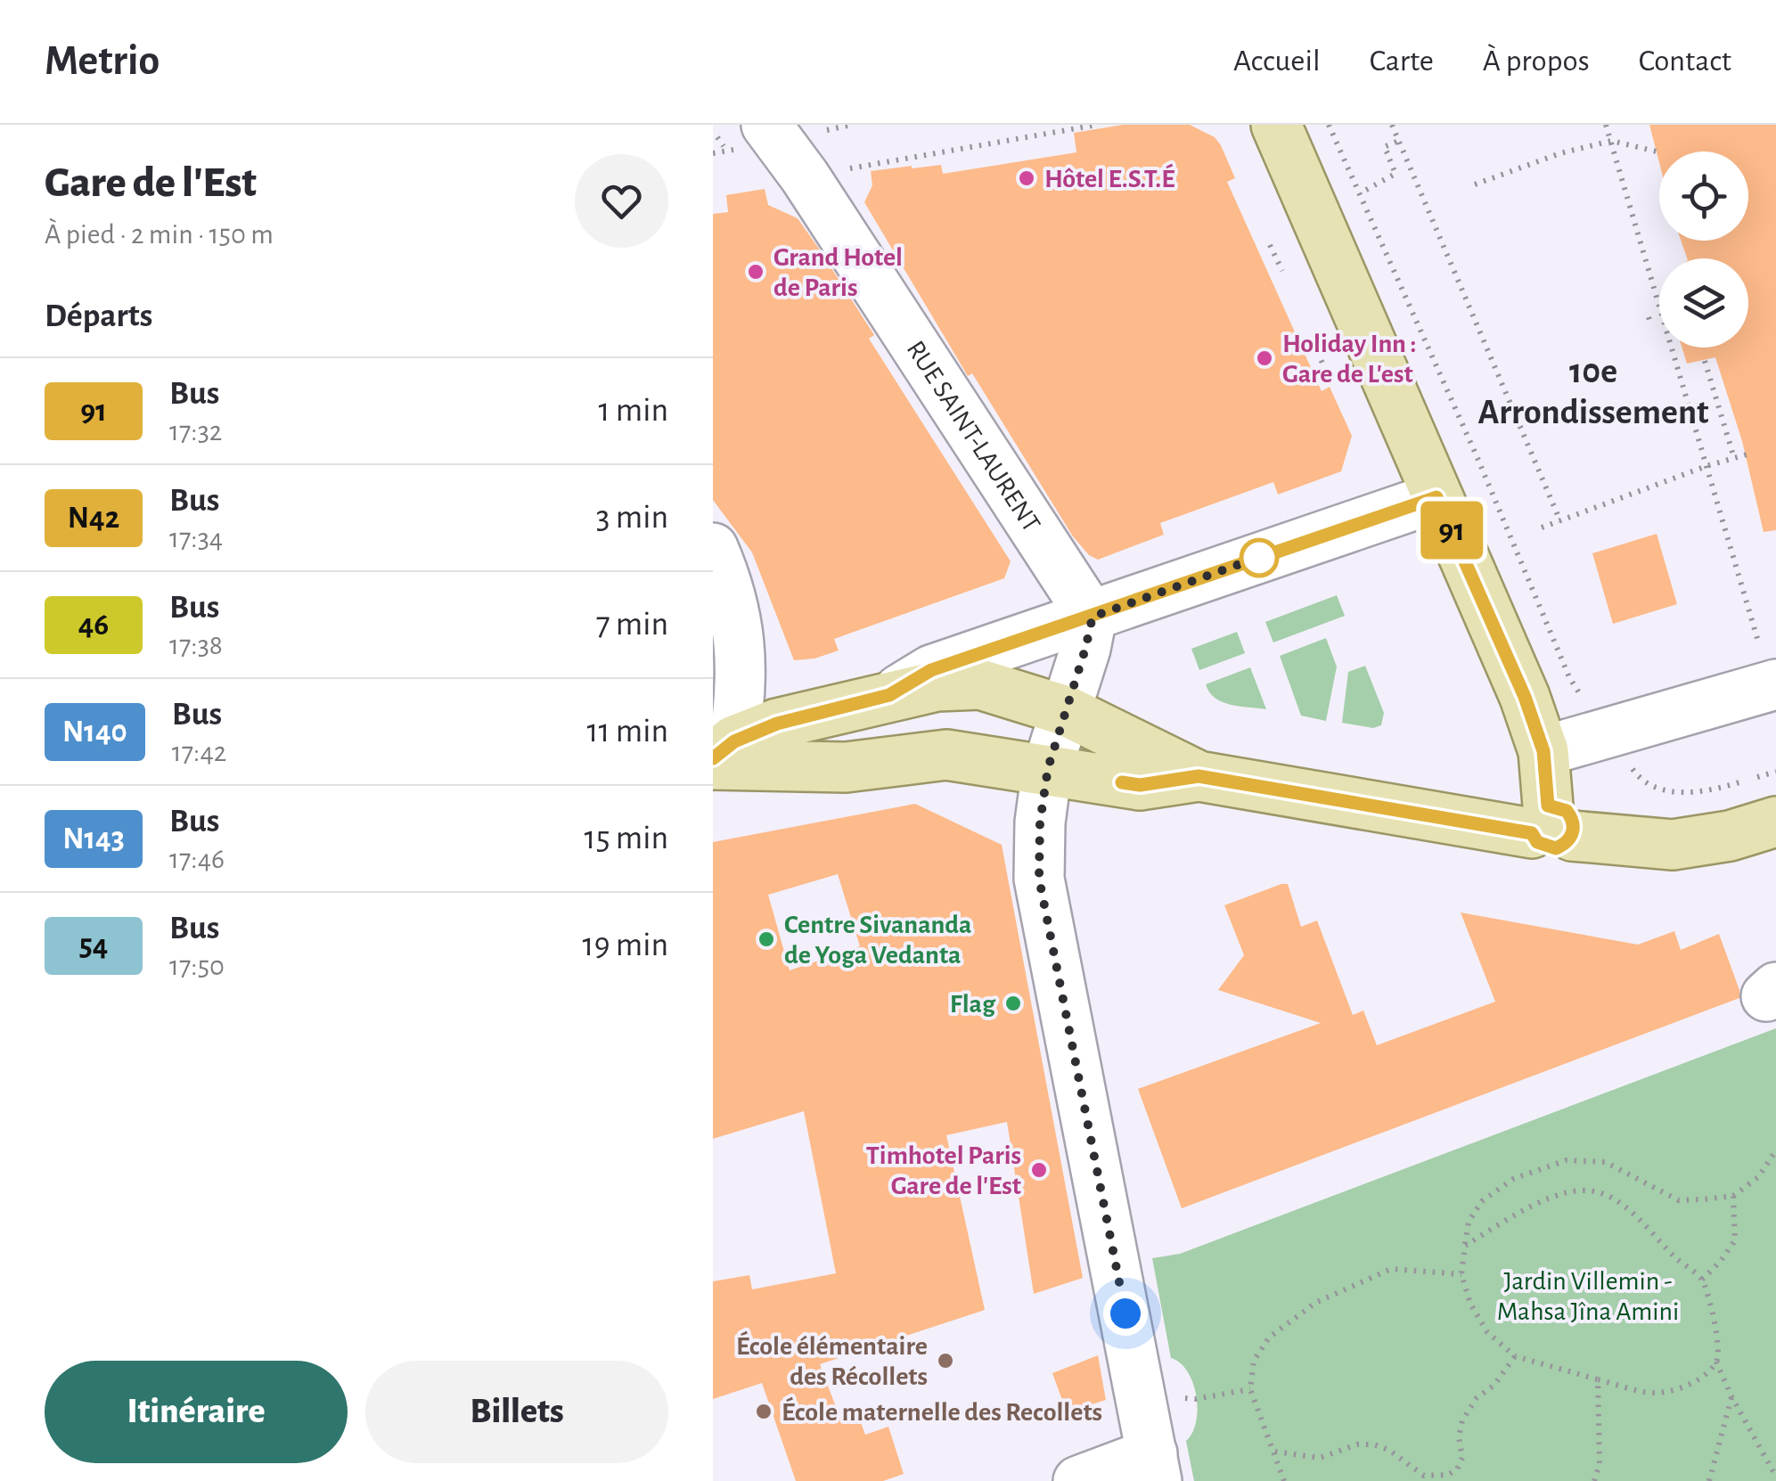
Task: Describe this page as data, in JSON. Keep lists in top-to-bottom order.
{
  "streets": {
    "street": ["RUE SAINT-LAURENT"]
  },
  "districts": ["10e Arrondissement"],
  "parks": ["Jardin Villemin - Mahsa Jîna Amini"],
  "places": [
    "Hôtel E.S.T.É",
    "Grand Hotel de Paris",
    "Holiday Inn : Gare de L'est",
    "Centre Sivananda de Yoga Vedanta",
    "Flag",
    "Timhotel Paris Gare de l'Est",
    "École élémentaire des Récollets",
    "École maternelle des Recollets"
  ],
  "lines": ["bus line 91"],
  "page": {
    "header": "Metrio",
    "nav": [
      "Accueil",
      "Carte",
      "À propos",
      "Contact"
    ],
    "heading": [
      ["Gare de l'Est", "À pied · 2 min · 150 m"],
      "Départs"
    ],
    "on_map": "91",
    "list": [
      {
        "mark": "91",
        "name": "Bus",
        "note": "17:32",
        "value": "1 min"
      },
      {
        "mark": "N42",
        "name": "Bus",
        "note": "17:34",
        "value": "3 min"
      },
      {
        "mark": "46",
        "name": "Bus",
        "note": "17:38",
        "value": "7 min"
      },
      {
        "mark": "N140",
        "name": "Bus",
        "note": "17:42",
        "value": "11 min"
      },
      {
        "mark": "N143",
        "name": "Bus",
        "note": "17:46",
        "value": "15 min"
      },
      {
        "mark": "54",
        "name": "Bus",
        "note": "17:50",
        "value": "19 min"
      }
    ],
    "buttons": ["Itinéraire", "Billets"]
  }
}
